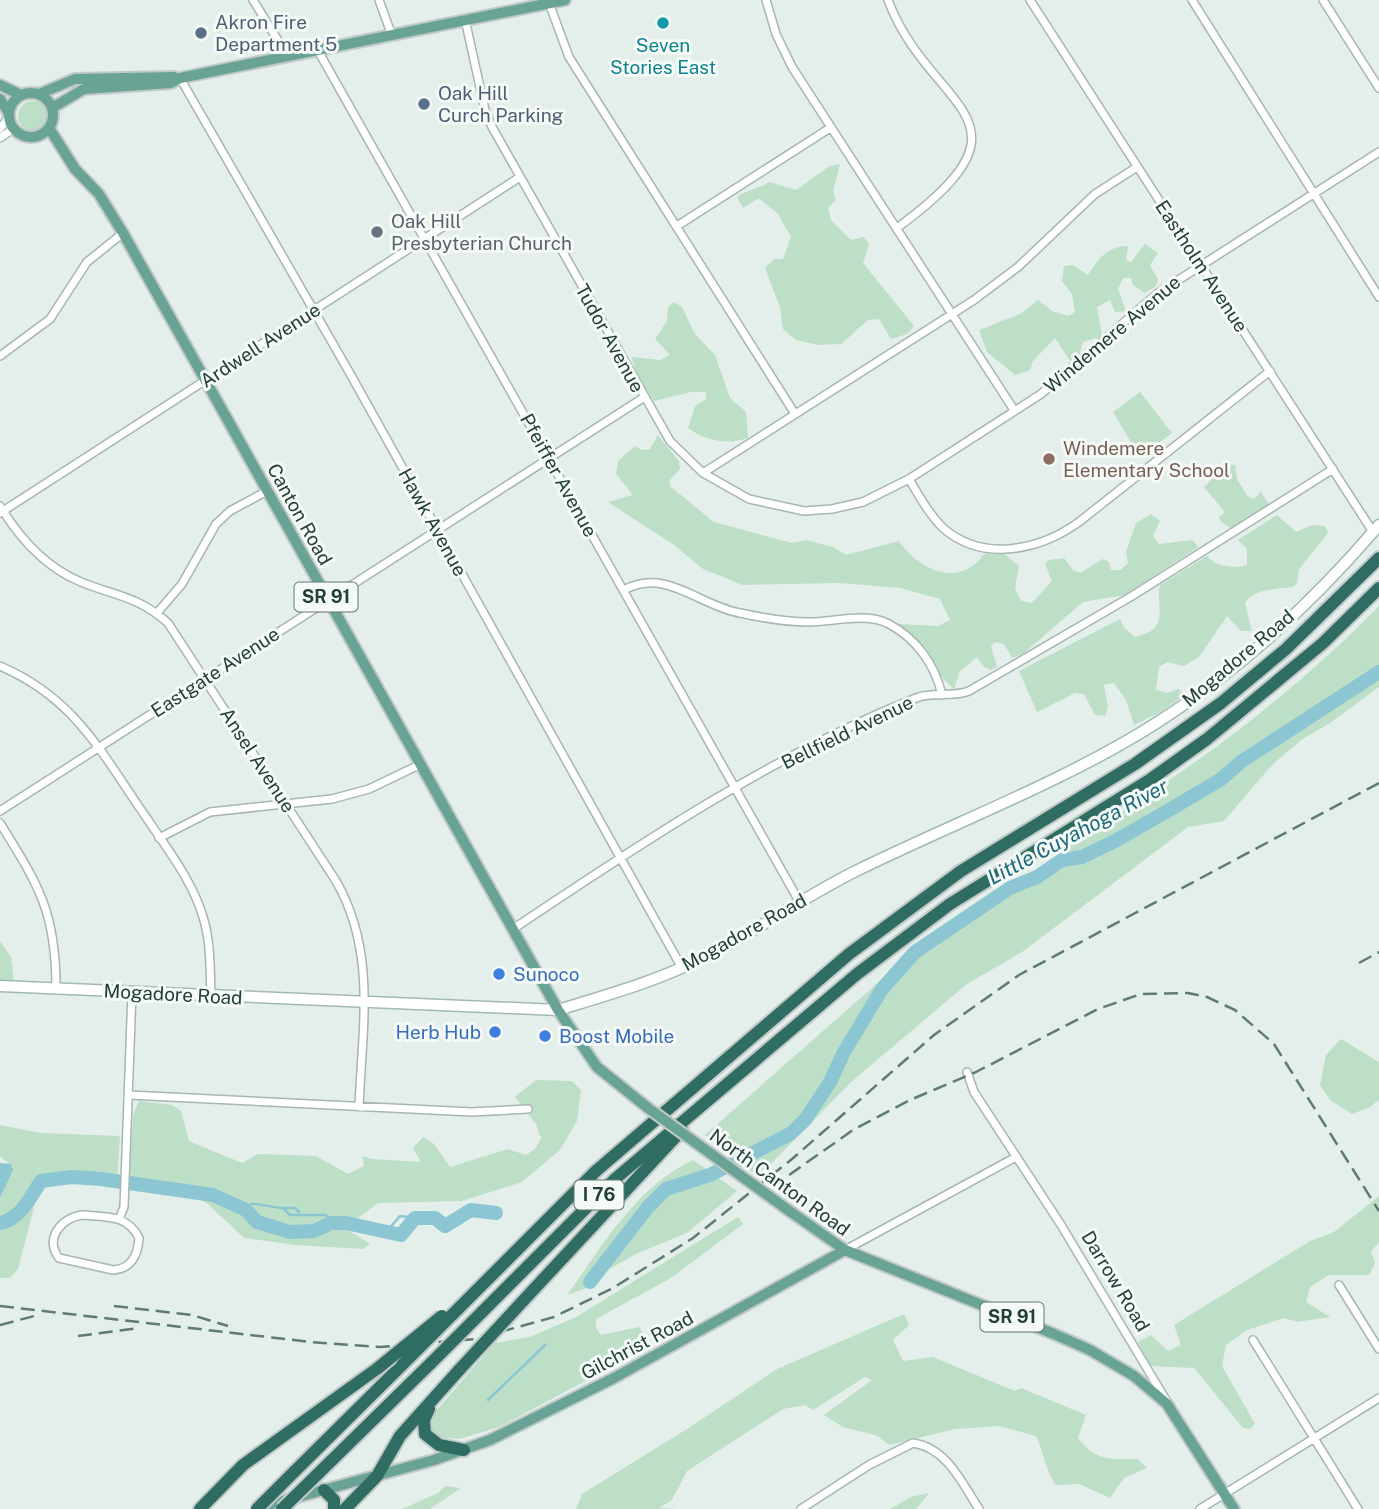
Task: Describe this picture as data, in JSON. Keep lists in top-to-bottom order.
{
  "streets": {
    "highway": ["I 76"],
    "main road": [
      "Canton Road",
      "SR 91",
      "North Canton Road",
      "Darrow Road",
      "Gilchrist Road"
    ],
    "street": [
      "Eastholm Avenue",
      "Windemere Avenue",
      "Tudor Avenue",
      "Ardwell Avenue",
      "Pfeiffer Avenue",
      "Hawk Avenue",
      "Mogadore Road",
      "Eastgate Avenue",
      "Bellfield Avenue",
      "Ansel Avenue"
    ]
  },
  "crossings": [
    ["Eastholm Avenue", "Windemere Avenue"],
    ["Eastholm Avenue", "Mogadore Road"],
    ["Eastholm Avenue", "Bellfield Avenue"],
    ["Windemere Avenue", "Tudor Avenue"],
    ["Tudor Avenue", "Ardwell Avenue"],
    ["Tudor Avenue", "Eastgate Avenue"],
    ["Ardwell Avenue", "Pfeiffer Avenue"],
    ["Ardwell Avenue", "Canton Road"],
    ["Ardwell Avenue", "Hawk Avenue"],
    ["Ardwell Avenue", "Ansel Avenue"],
    ["Pfeiffer Avenue", "Mogadore Road"],
    ["Pfeiffer Avenue", "Eastgate Avenue"],
    ["Pfeiffer Avenue", "Bellfield Avenue"],
    ["Canton Road", "Mogadore Road"],
    ["Canton Road", "Eastgate Avenue"],
    ["Canton Road", "Bellfield Avenue"],
    ["Canton Road", "North Canton Road"],
    ["Hawk Avenue", "Mogadore Road"],
    ["Hawk Avenue", "Eastgate Avenue"],
    ["Hawk Avenue", "Bellfield Avenue"],
    ["Mogadore Road", "Ansel Avenue"],
    ["Mogadore Road", "North Canton Road"],
    ["Eastgate Avenue", "Ansel Avenue"],
    ["North Canton Road", "Darrow Road"],
    ["North Canton Road", "Gilchrist Road"],
    ["I 76", "Gilchrist Road"],
    ["Darrow Road", "Gilchrist Road"]
  ],
  "water": ["Little Cuyahoga River"],
  "places": [
    "Seven Stories East",
    "Akron Fire Department 5",
    "Oak Hill Curch Parking",
    "Oak Hill Presbyterian Church",
    "Windemere Elementary School",
    "Sunoco",
    "Herb Hub",
    "Boost Mobile"
  ]
}
